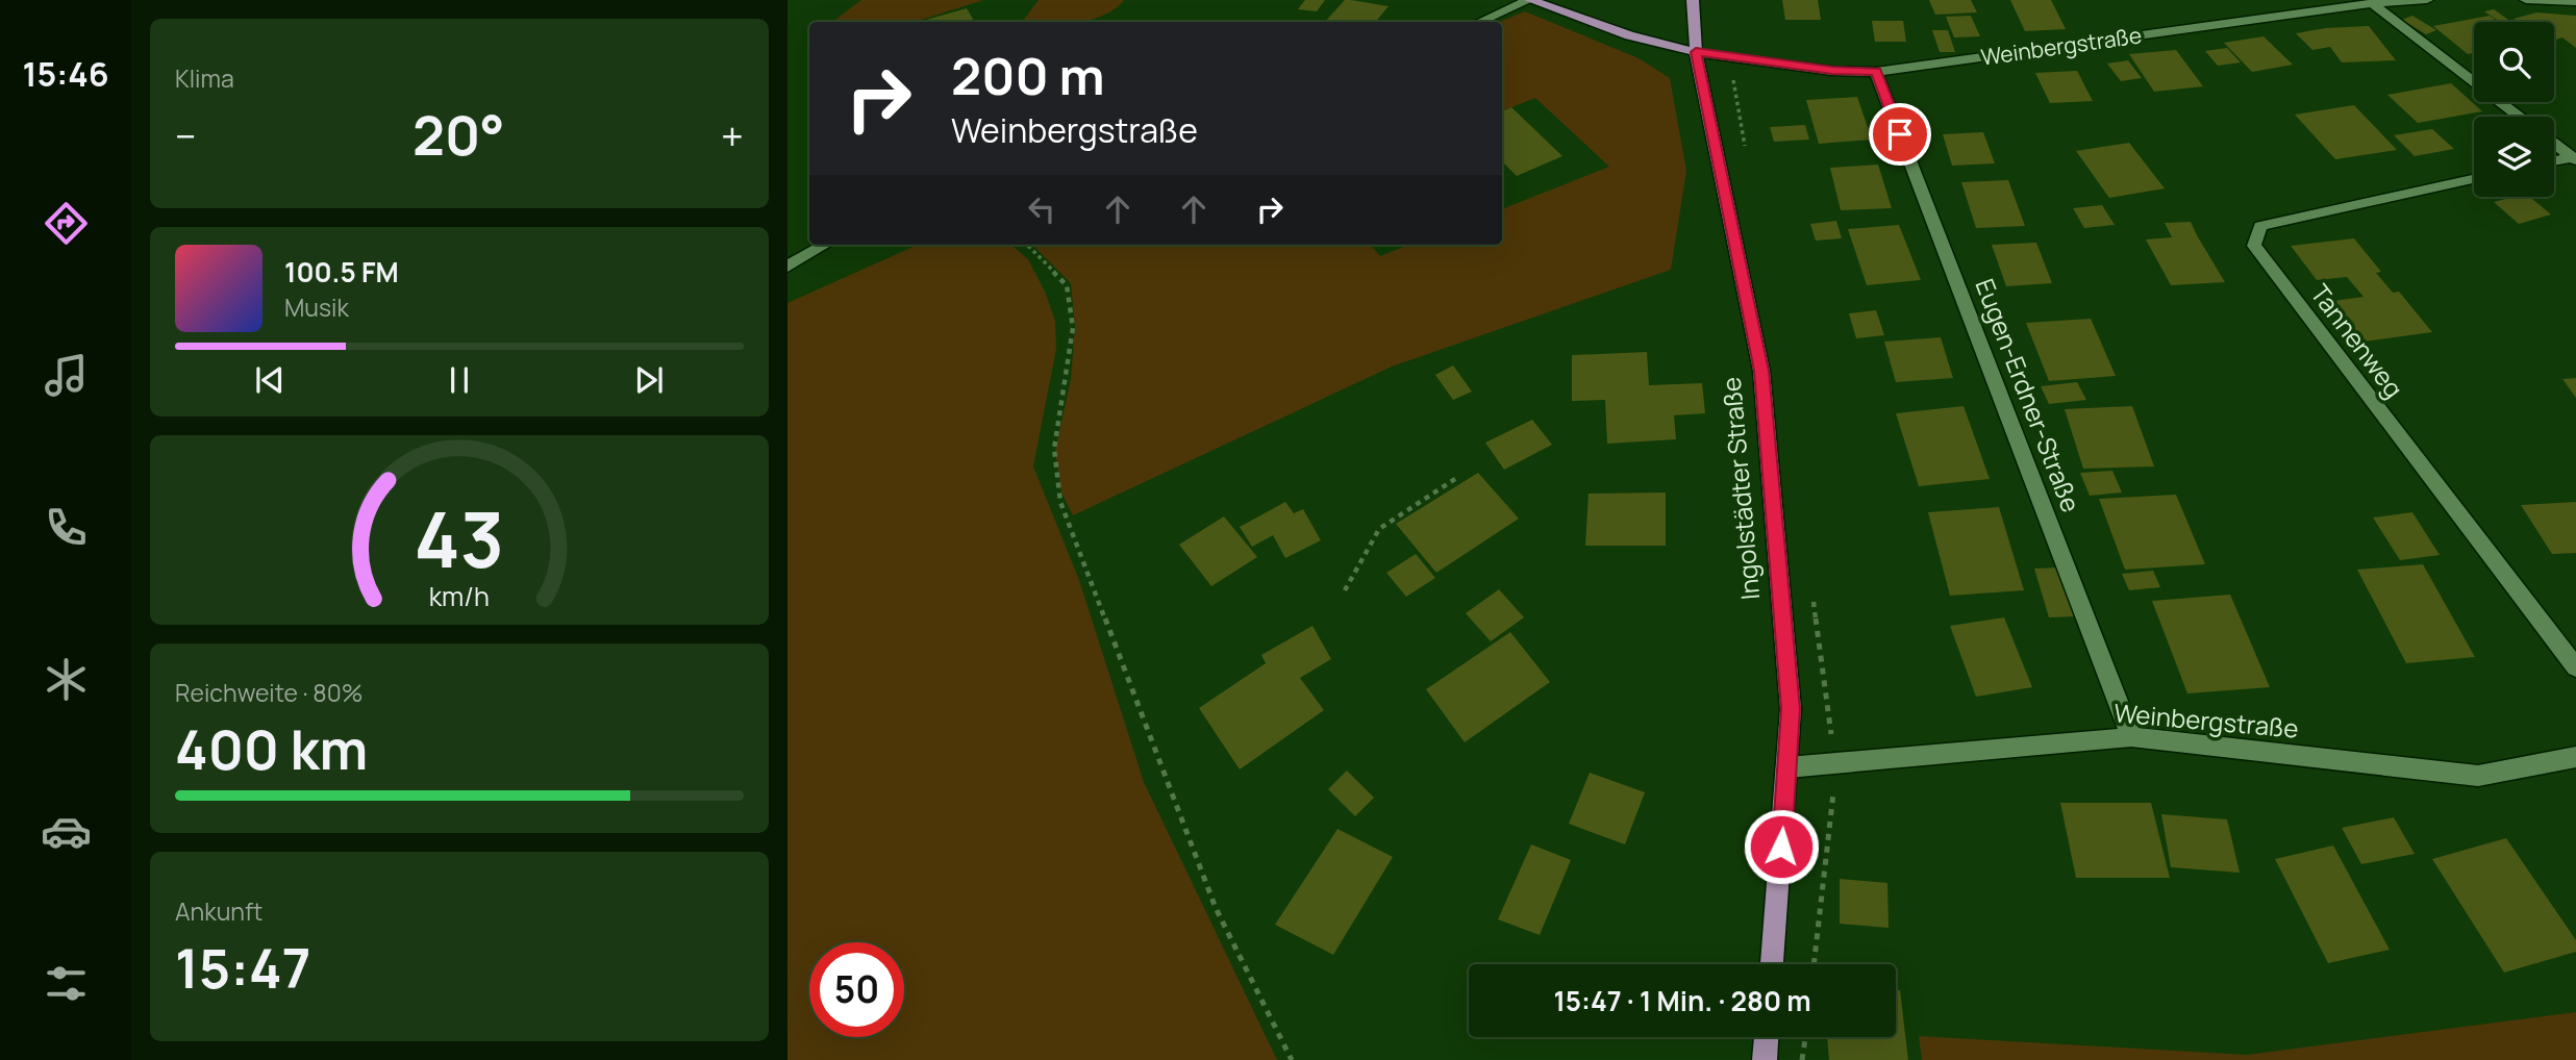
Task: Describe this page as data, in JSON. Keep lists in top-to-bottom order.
{
  "streets": {
    "main road": ["Ingolstädter Straße"],
    "street": ["Weinbergstraße", "Tannenweg", "Eugen-Erdner-Straße"]
  },
  "crossings": [
    ["Weinbergstraße", "Eugen-Erdner-Straße"],
    ["Weinbergstraße", "Ingolstädter Straße"]
  ],
  "page": {
    "tabs": "15:46",
    "tile": [
      "Klima",
      ["Reichweite · 80%", "400 km"],
      ["Ankunft", "15:47"]
    ],
    "turn": ["200 m", "Weinbergstraße"],
    "heat": ["−", "20°", "+"],
    "song": ["100.5 FM", "Musik"],
    "limit": "50",
    "trip": "15:47 · 1 Min. · 280 m",
    "gauge": ["43", "km/h"]
  }
}
